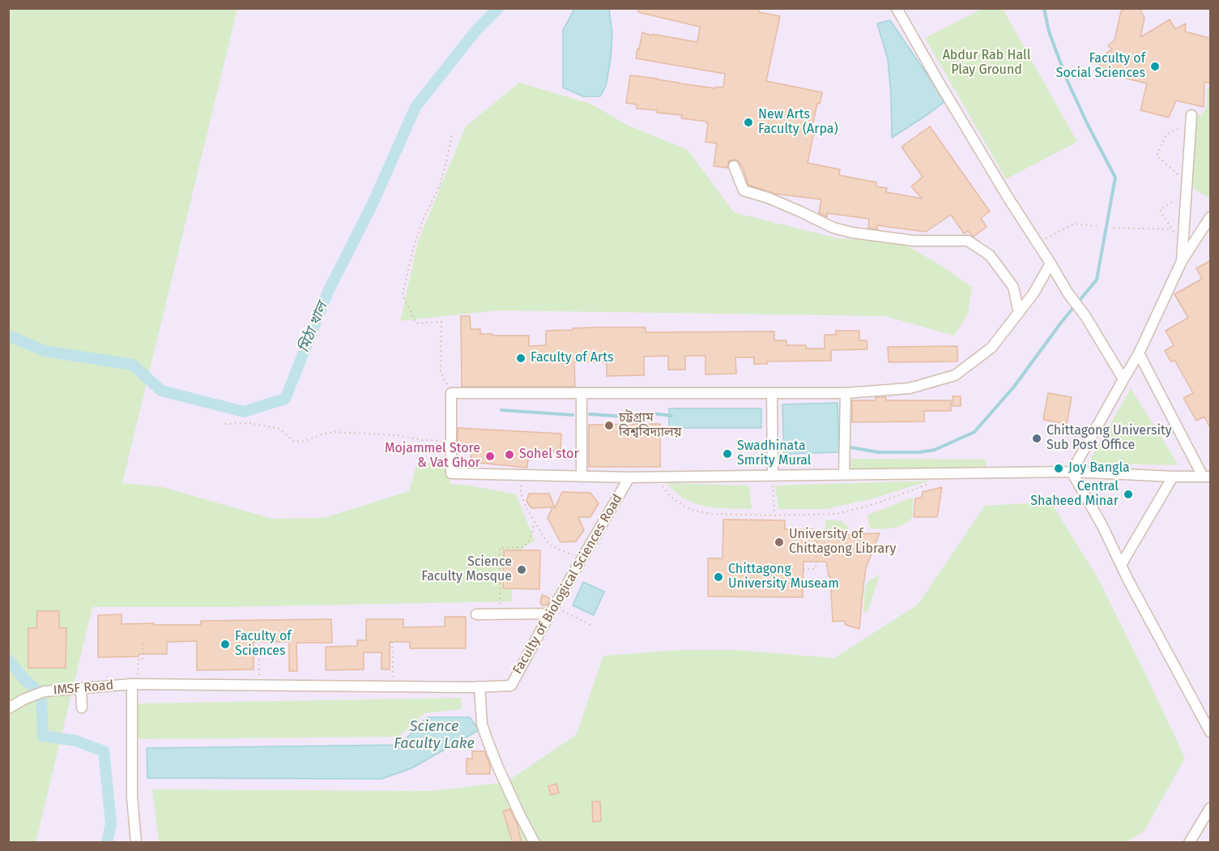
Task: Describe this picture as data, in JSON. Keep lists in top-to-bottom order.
{
  "streets": {
    "street": ["Faculty of Biological Sciences Road", "IMSF Road"]
  },
  "crossings": [
    ["Faculty of Biological Sciences Road", "IMSF Road"]
  ],
  "water": ["মিঠা খাল", "Science Faculty Lake"],
  "parks": ["Abdur Rab Hall Play Ground"],
  "places": [
    "Faculty of Social Sciences",
    "New Arts Faculty (Arpa)",
    "Faculty of Arts",
    "চট্টগ্রাম বিশ্ববিদ্যালয়",
    "Chittagong University Sub Post Office",
    "Swadhinata Smrity Mural",
    "Sohel stor",
    "Mojammel Store & Vat Ghor",
    "Joy Bangla",
    "Central Shaheed Minar",
    "University of Chittagong Library",
    "Science Faculty Mosque",
    "Chittagong University Museam",
    "Faculty of Sciences"
  ]
}
